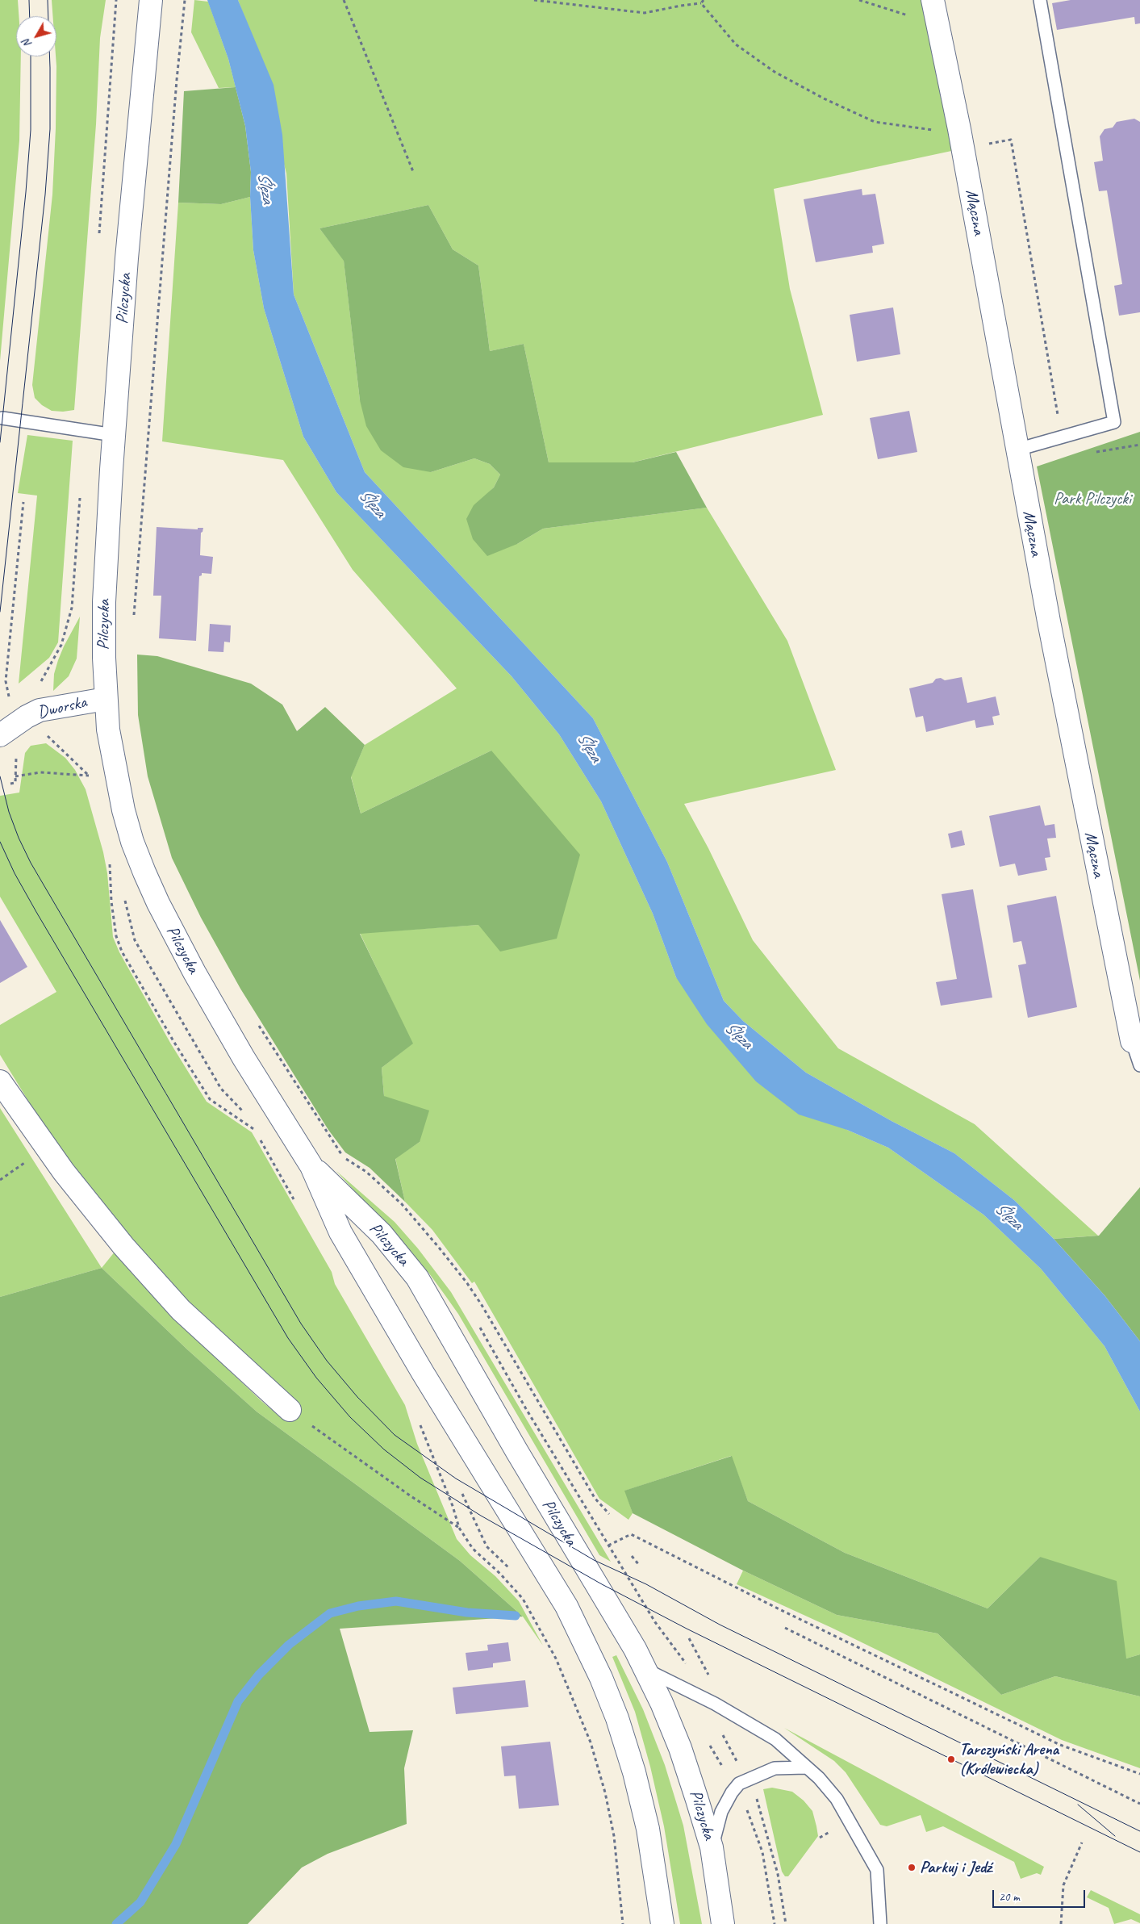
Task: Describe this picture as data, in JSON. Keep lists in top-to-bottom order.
{
  "streets": {
    "street": ["Mączna", "Pilczycka", "Dworska"]
  },
  "crossings": [
    ["Pilczycka", "Dworska"]
  ],
  "water": ["Ślęza"],
  "parks": ["Park Pilczycki"],
  "places": ["Tarczyński Arena (Królewiecka)", "Parkuj i Jedź"],
  "scale_bar": "20 m",
  "north": "bottom left"
}
